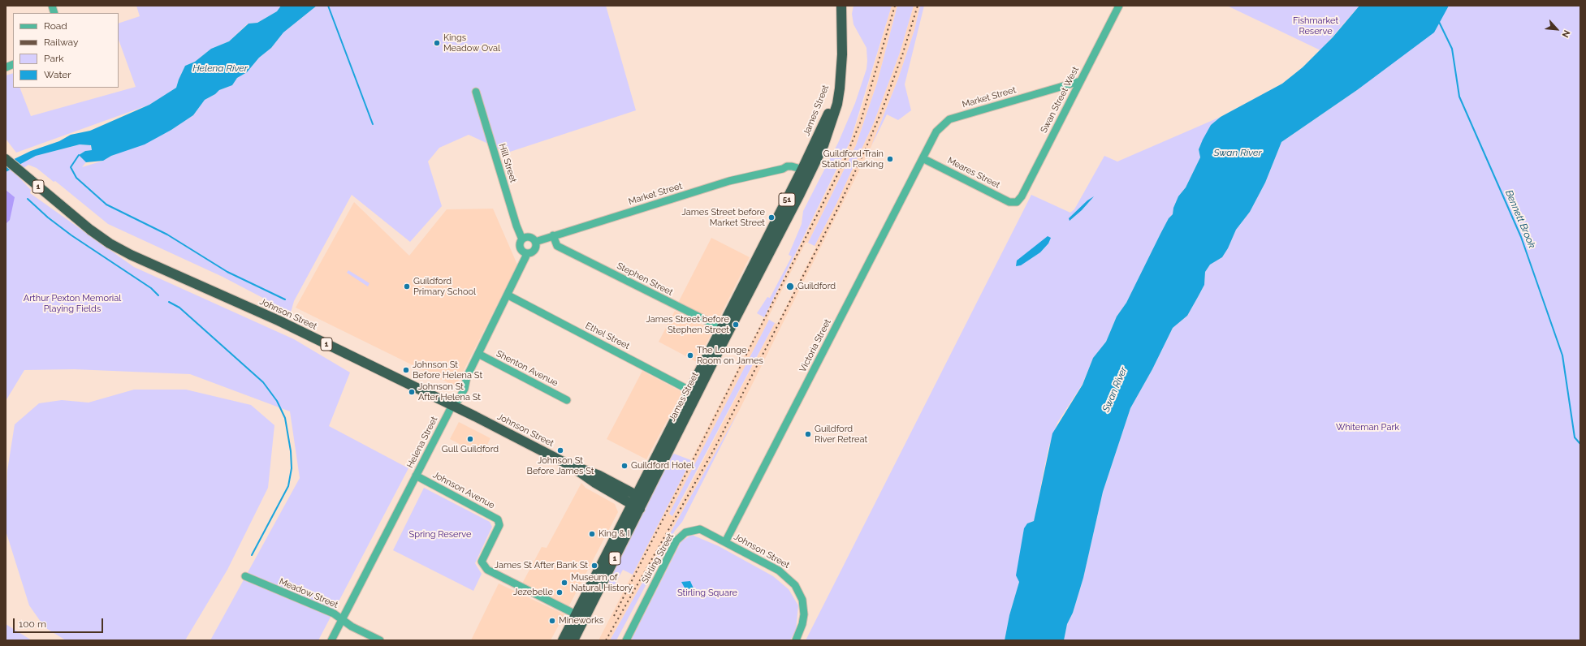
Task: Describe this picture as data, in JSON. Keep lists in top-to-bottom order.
{
  "streets": {
    "highway": [
      "James Street",
      "1",
      "51",
      "Johnson Street"
    ],
    "street": [
      "Market Street",
      "Swan Street West",
      "Hill Street",
      "Meares Street",
      "Stephen Street",
      "Ethel Street",
      "Victoria Street",
      "Shenton Avenue",
      "Helena Street",
      "Johnson Avenue",
      "Stirling Street",
      "Meadow Street"
    ]
  },
  "crossings": [
    ["Market Street", "Swan Street West"],
    ["Market Street", "James Street"],
    ["Market Street", "Hill Street"],
    ["Market Street", "Meares Street"],
    ["Market Street", "Stephen Street"],
    ["Market Street", "Victoria Street"],
    ["Market Street", "Helena Street"],
    ["Swan Street West", "Meares Street"],
    ["James Street", "Stephen Street"],
    ["James Street", "Johnson Street"],
    ["James Street", "Ethel Street"],
    ["James Street", "Johnson Avenue"],
    ["Hill Street", "Helena Street"],
    ["Meares Street", "Victoria Street"],
    ["Johnson Street", "Victoria Street"],
    ["Johnson Street", "Helena Street"],
    ["Johnson Street", "Stirling Street"],
    ["Ethel Street", "Helena Street"],
    ["Shenton Avenue", "Helena Street"],
    ["Helena Street", "Johnson Avenue"],
    ["Helena Street", "Meadow Street"]
  ],
  "water": ["Helena River", "Swan River", "Bennett Brook"],
  "parks": [
    "Fishmarket Reserve",
    "Arthur Pexton Memorial Playing Fields",
    "Whiteman Park",
    "Spring Reserve",
    "Stirling Square"
  ],
  "places": [
    "Kings Meadow Oval",
    "Guildford Train Station Parking",
    "James Street before Market Street",
    "Guildford Primary School",
    "Guildford",
    "James Street before Stephen Street",
    "The Lounge Room on James",
    "Johnson St Before Helena St",
    "Johnson St After Helena St",
    "Guildford River Retreat",
    "Gull Guildford",
    "Johnson St Before James St",
    "Guildford Hotel",
    "King & I",
    "James St After Bank St",
    "Museum of Natural History",
    "Jezebelle",
    "Mineworks"
  ],
  "legend": [
    "Road",
    "Railway",
    "Park",
    "Water"
  ],
  "scale_bar": "100 m",
  "north": "bottom right"
}
